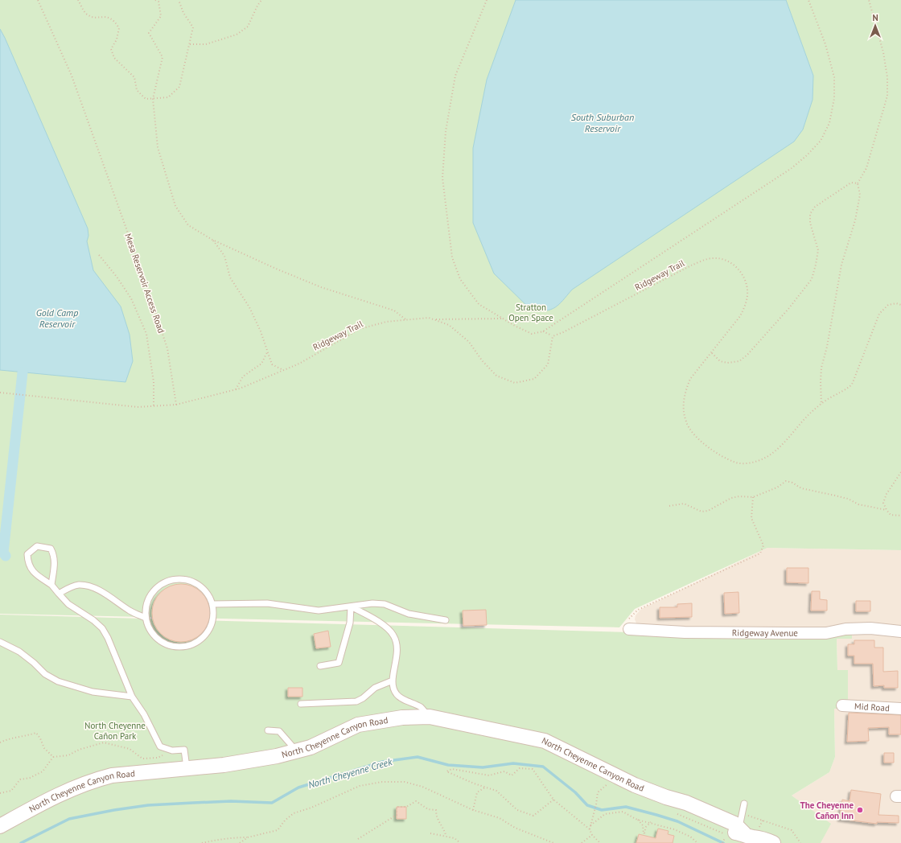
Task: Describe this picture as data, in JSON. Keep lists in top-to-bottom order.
{
  "streets": {
    "street": ["Ridgeway Avenue", "Mid Road", "North Cheyenne Canyon Road"],
    "path": ["Ridgeway Trail", "Mesa Reservoir Access Road"]
  },
  "crossings": [
    ["Ridgeway Trail", "Mesa Reservoir Access Road"]
  ],
  "water": ["South Suburban Reservoir", "Gold Camp Reservoir", "North Cheyenne Creek"],
  "parks": ["Stratton Open Space", "North Cheyenne Cañon Park"],
  "places": ["The Cheyenne Cañon Inn"],
  "north": "top"
}
